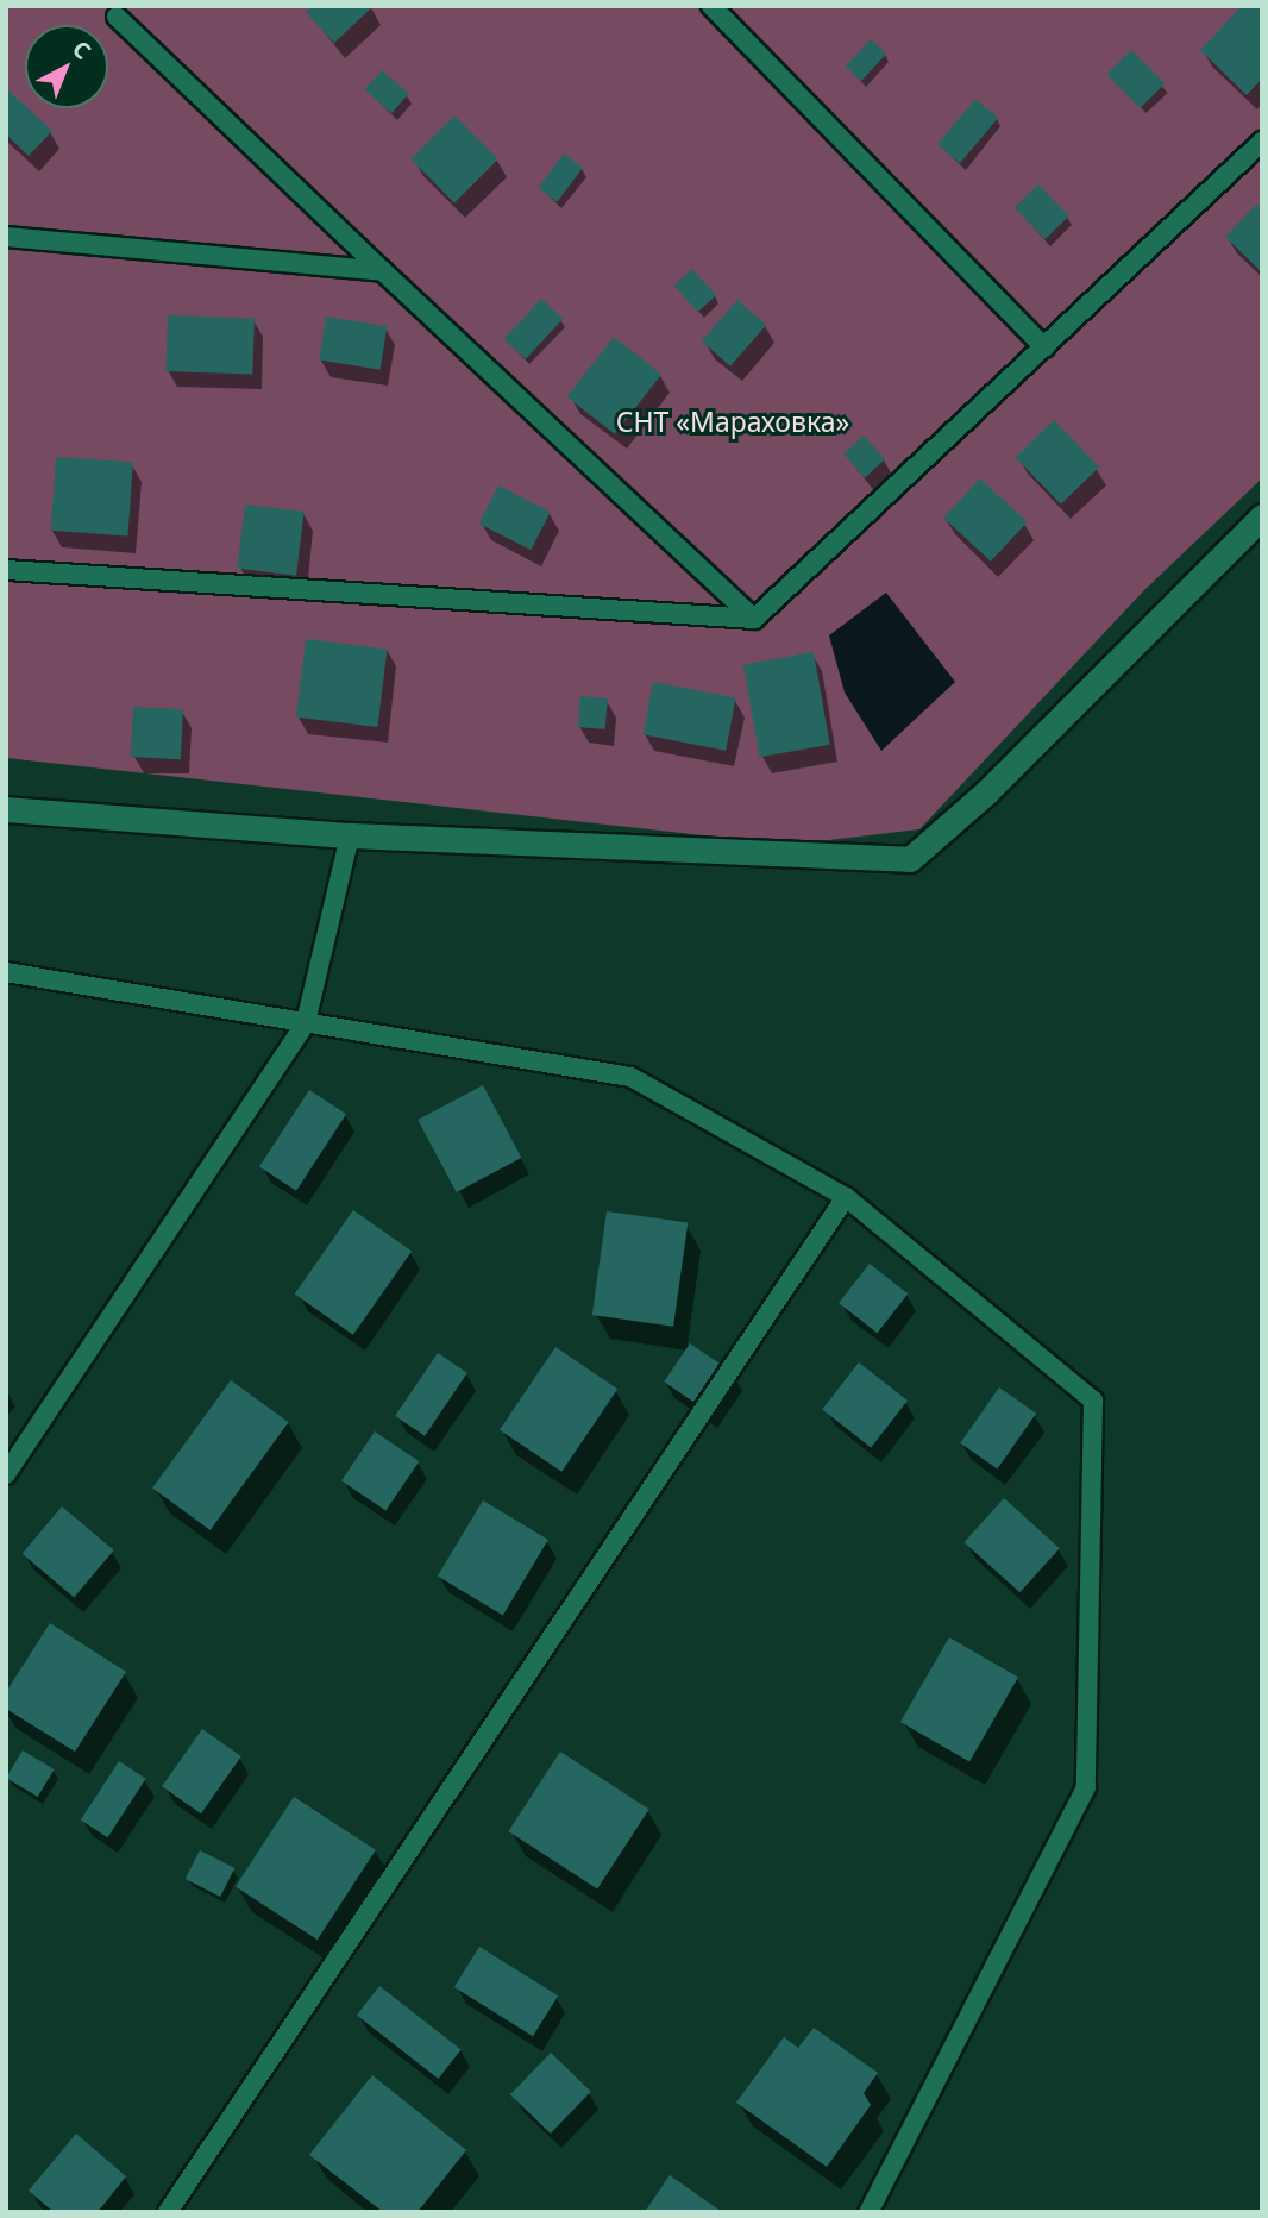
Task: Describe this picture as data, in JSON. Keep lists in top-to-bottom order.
{
  "parks": ["СНТ «Мараховка»"],
  "north": "top right"
}
